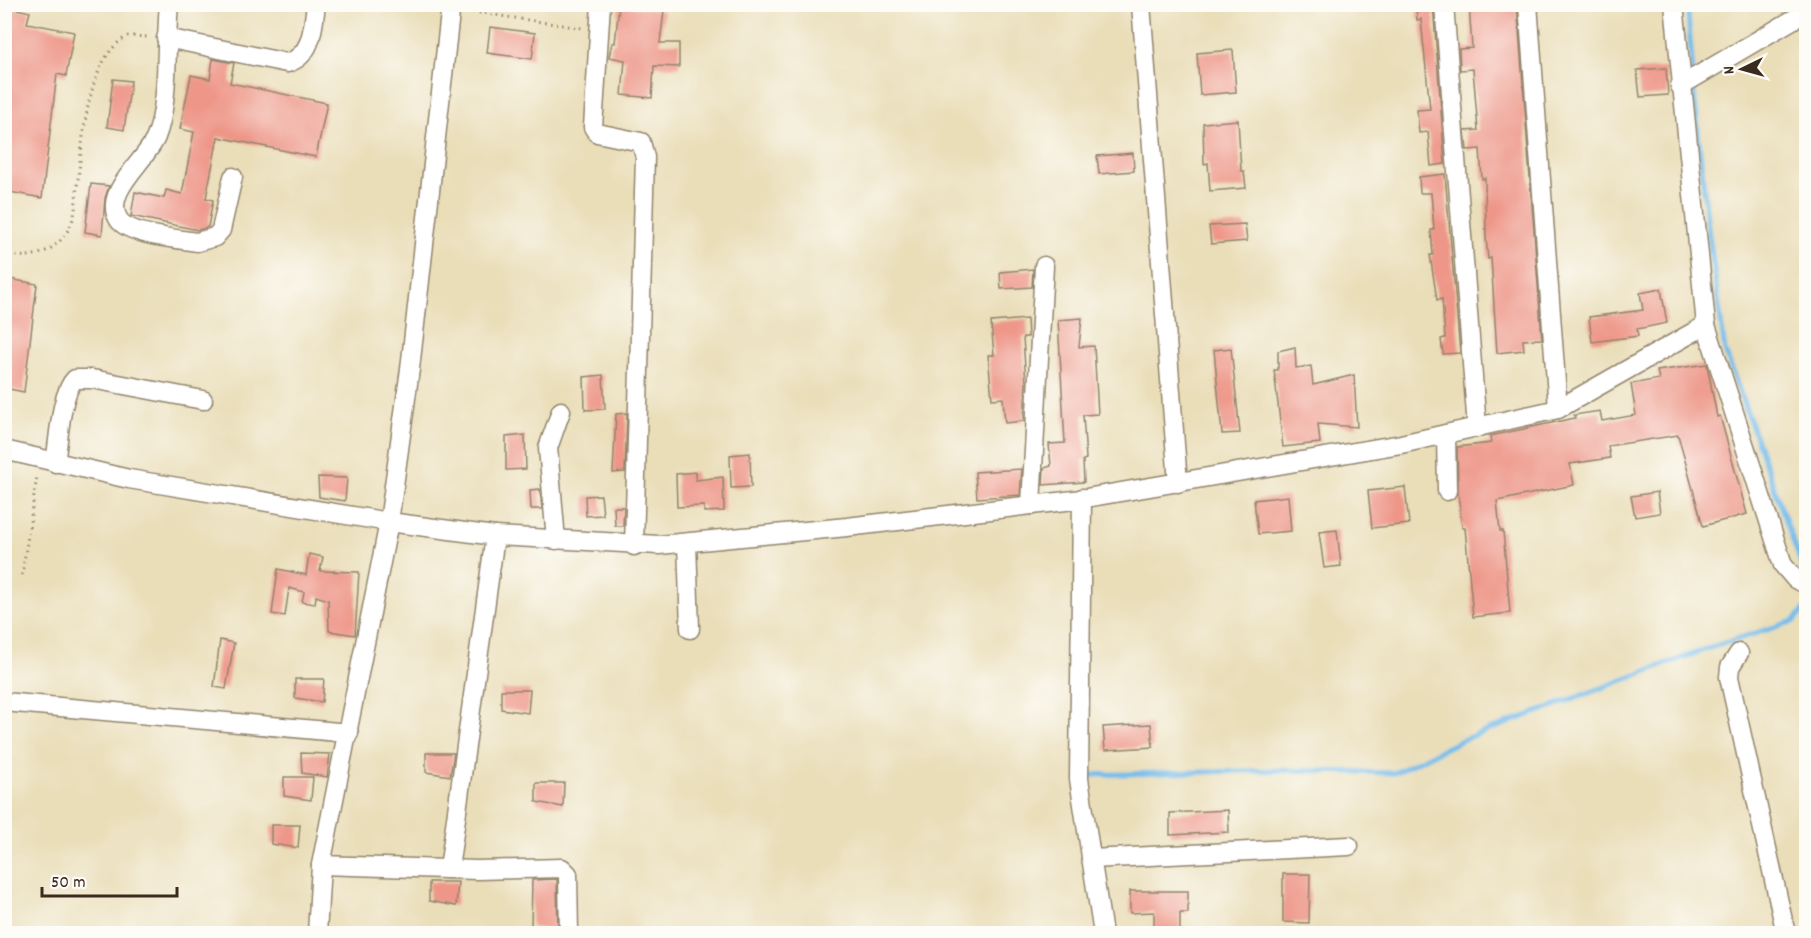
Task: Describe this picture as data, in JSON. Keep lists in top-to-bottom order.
{
  "scale_bar": "50 m",
  "north": "left"
}
